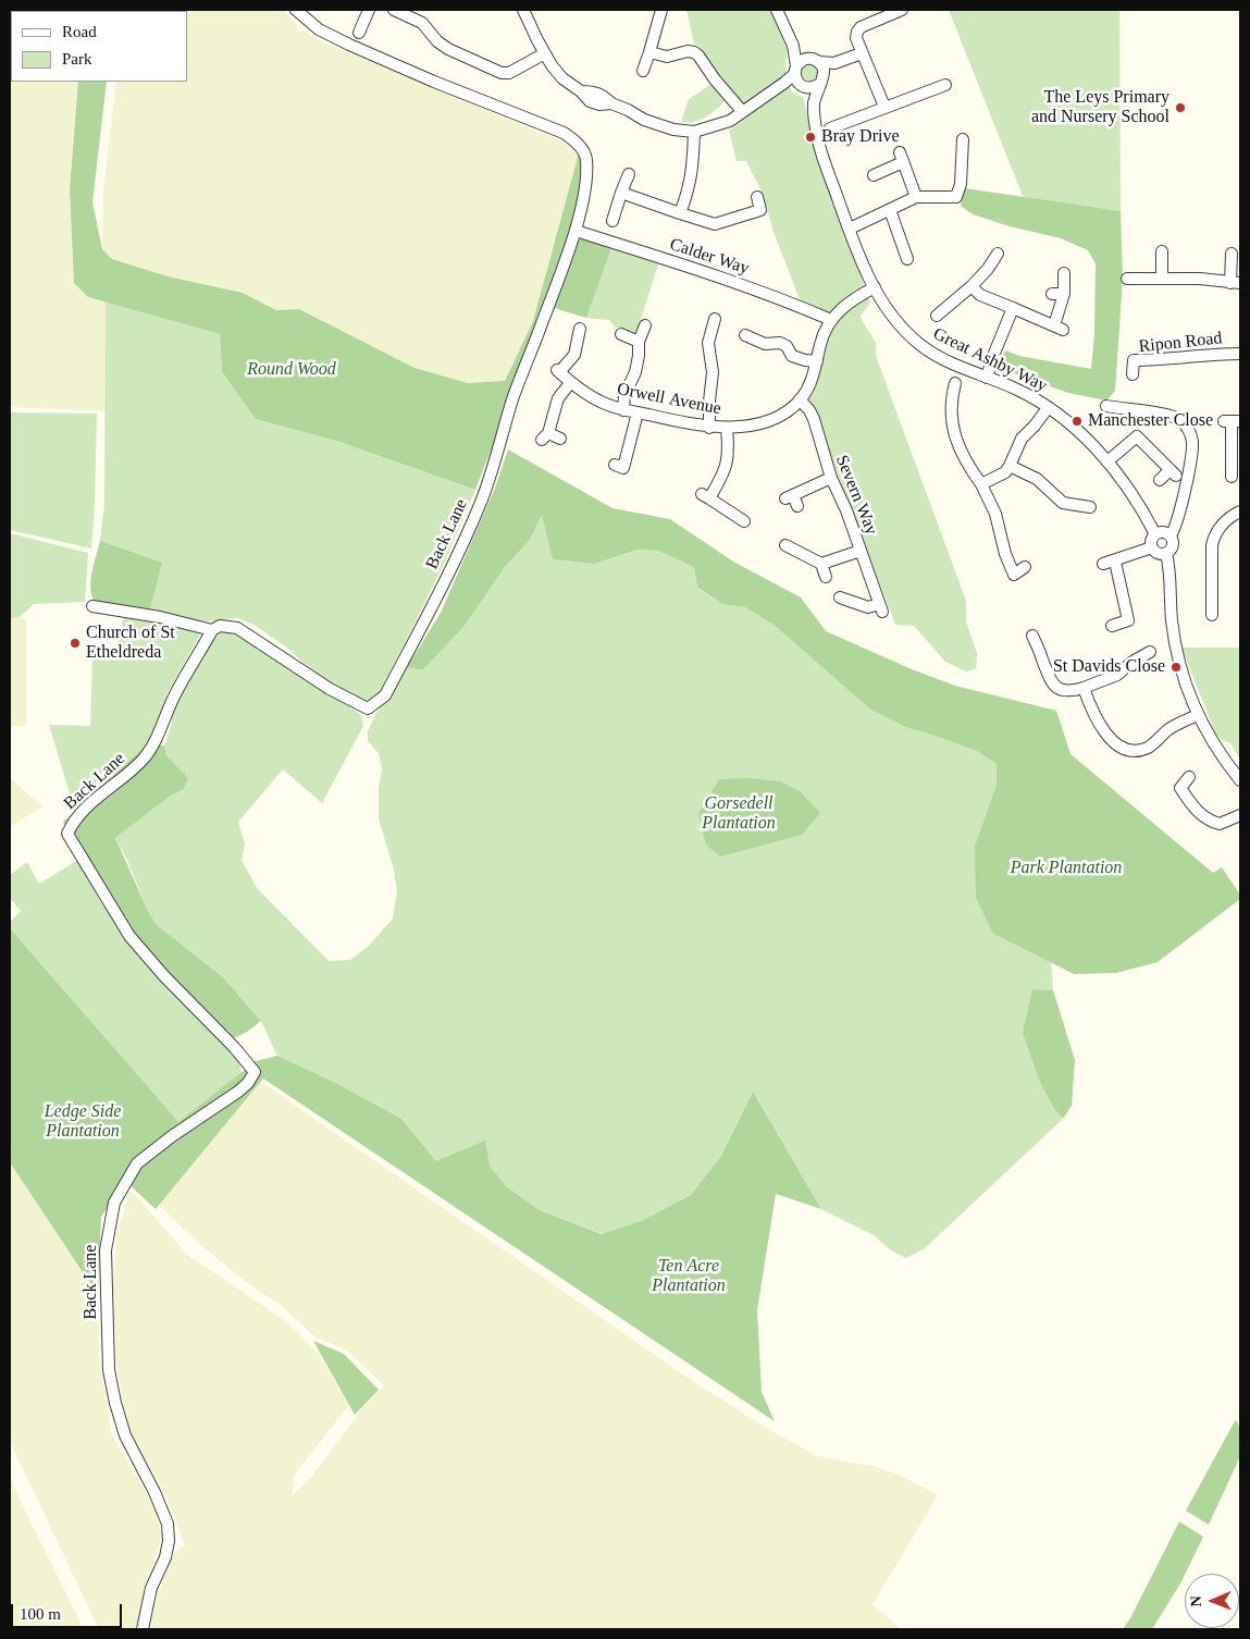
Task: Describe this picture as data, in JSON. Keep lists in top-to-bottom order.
{
  "streets": {
    "street": [
      "Calder Way",
      "Ripon Road",
      "Great Ashby Way",
      "Orwell Avenue",
      "Severn Way",
      "Back Lane"
    ]
  },
  "crossings": [
    ["Calder Way", "Orwell Avenue"],
    ["Calder Way", "Back Lane"],
    ["Great Ashby Way", "Orwell Avenue"],
    ["Orwell Avenue", "Severn Way"]
  ],
  "parks": [
    "Round Wood",
    "Gorsedell Plantation",
    "Park Plantation",
    "Ledge Side Plantation",
    "Ten Acre Plantation"
  ],
  "places": [
    "The Leys Primary and Nursery School",
    "Bray Drive",
    "Manchester Close",
    "Church of St Etheldreda",
    "St Davids Close"
  ],
  "legend": ["Road", "Park"],
  "scale_bar": "100 m",
  "north": "left"
}
